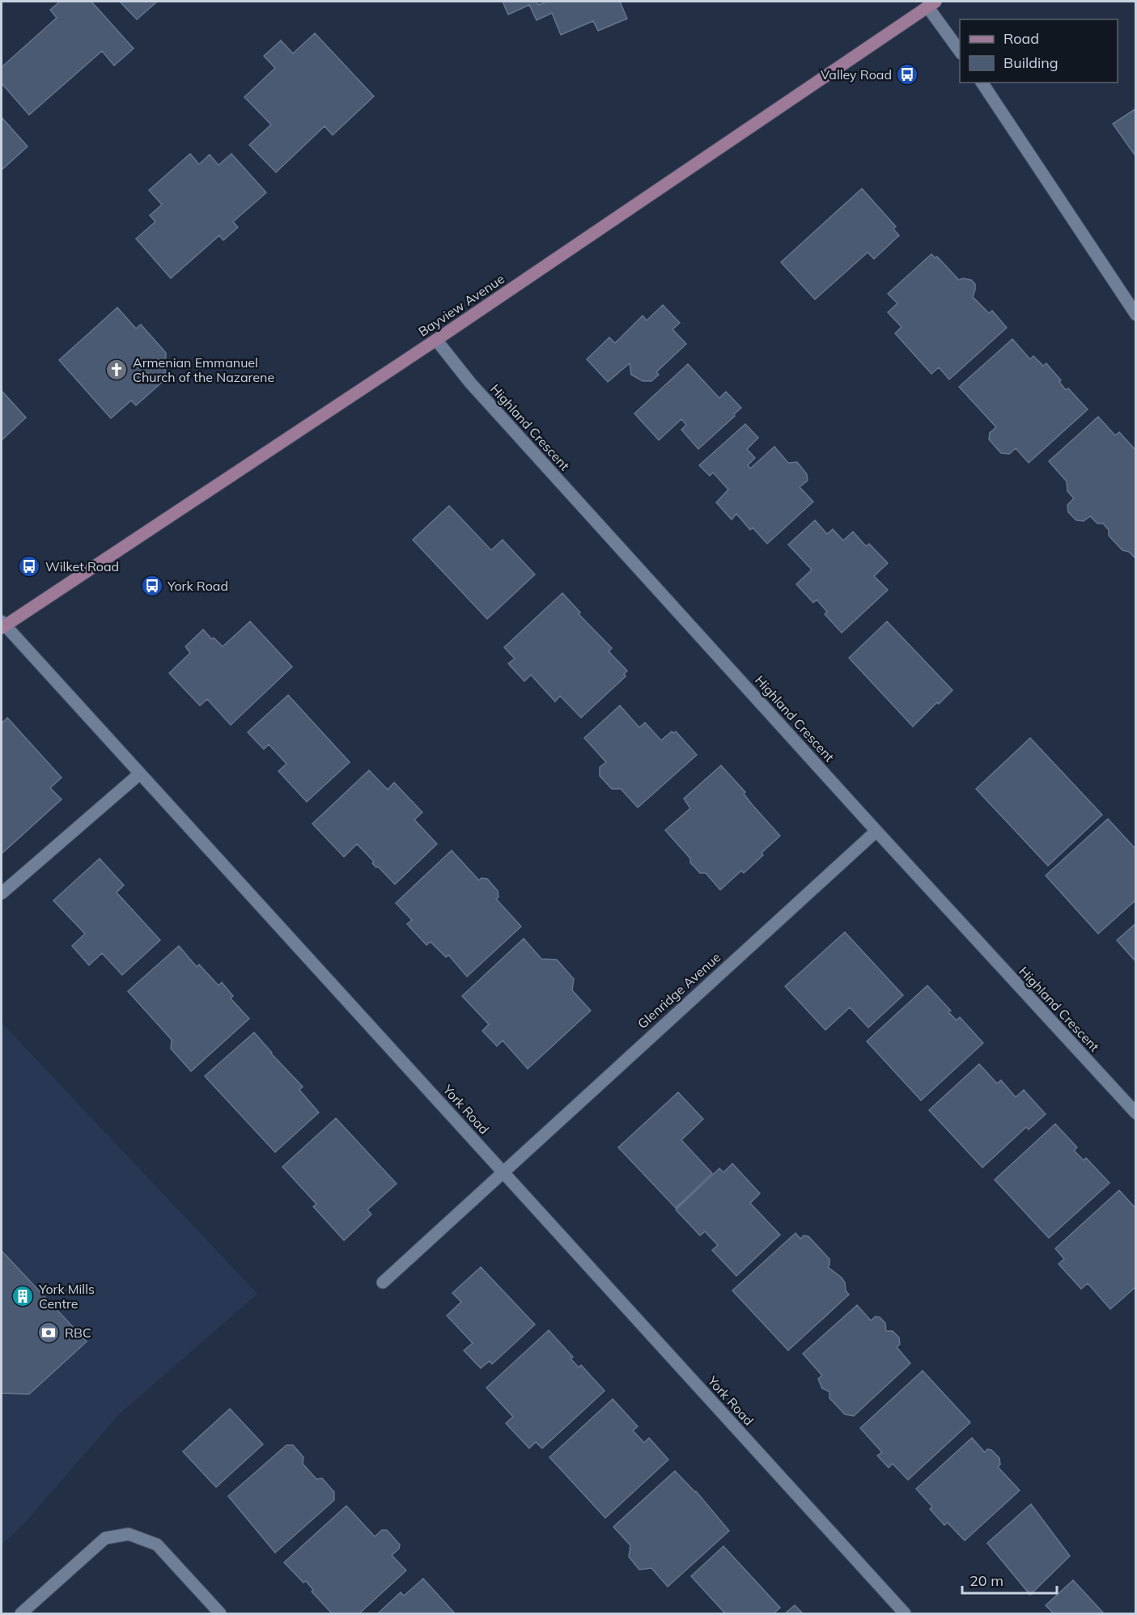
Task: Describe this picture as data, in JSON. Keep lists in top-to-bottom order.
{
  "streets": {
    "main road": ["Bayview Avenue"],
    "street": ["Highland Crescent", "Glenridge Avenue", "York Road"]
  },
  "crossings": [
    ["Bayview Avenue", "Highland Crescent"],
    ["Bayview Avenue", "York Road"],
    ["Highland Crescent", "Glenridge Avenue"],
    ["Glenridge Avenue", "York Road"]
  ],
  "places": {
    "bus stop": ["Valley Road", "Wilket Road", "York Road"],
    "church": ["Armenian Emmanuel Church of the Nazarene"],
    "building": ["York Mills Centre"],
    "bank": ["RBC"]
  },
  "legend": ["Road", "Building"],
  "scale_bar": "20 m"
}
